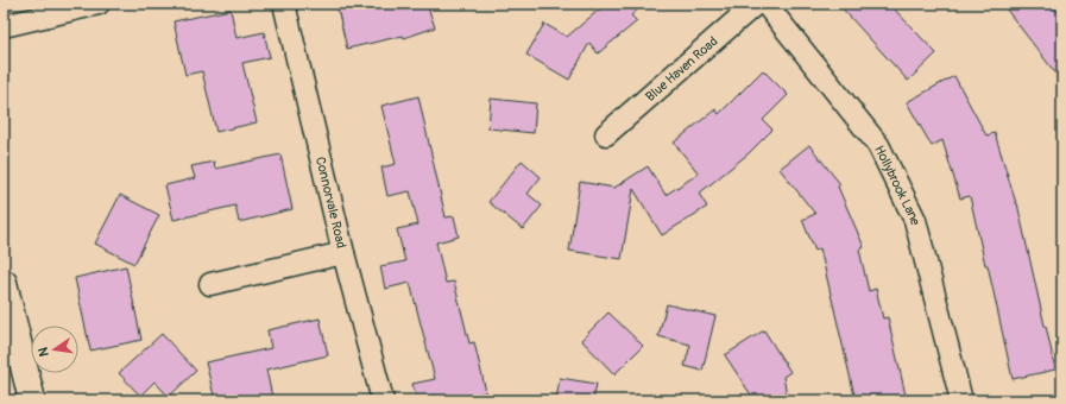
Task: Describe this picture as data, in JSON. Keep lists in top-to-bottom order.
{
  "streets": {
    "street": ["Blue Haven Road", "Hollybrook Lane", "Connorvale Road"]
  },
  "north": "left"
}
